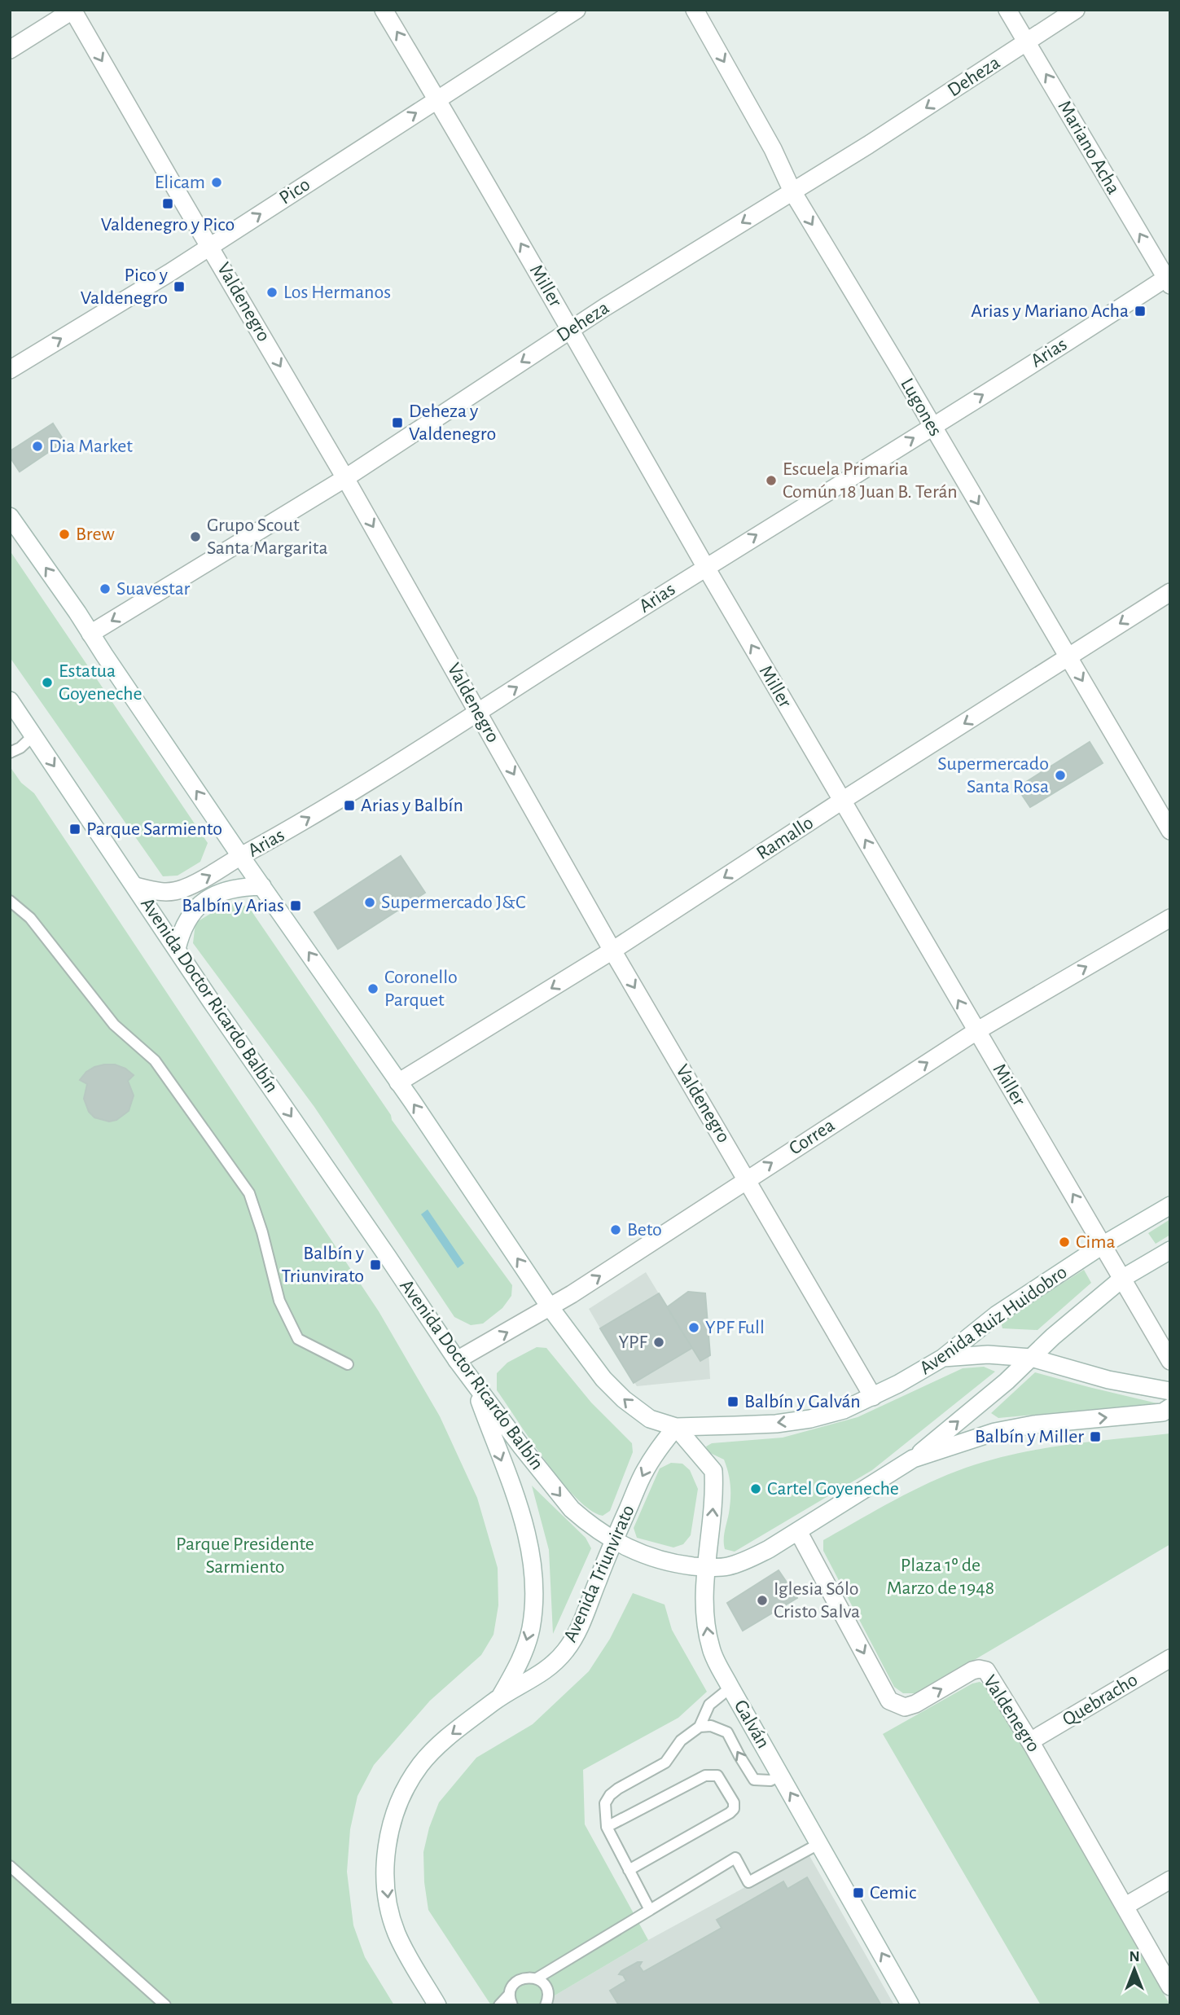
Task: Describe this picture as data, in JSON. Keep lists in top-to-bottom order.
{
  "streets": {
    "street": [
      "Deheza",
      "Mariano Acha",
      "Pico",
      "Miller",
      "Valdenegro",
      "Arias",
      "Lugones",
      "Ramallo",
      "Avenida Doctor Ricardo Balbín",
      "Correa",
      "Avenida Ruiz Huidobro",
      "Avenida Triunvirato",
      "Quebracho",
      "Galván"
    ]
  },
  "crossings": [
    ["Deheza", "Mariano Acha"],
    ["Deheza", "Miller"],
    ["Deheza", "Valdenegro"],
    ["Deheza", "Lugones"],
    ["Mariano Acha", "Arias"],
    ["Pico", "Miller"],
    ["Pico", "Valdenegro"],
    ["Miller", "Arias"],
    ["Miller", "Ramallo"],
    ["Miller", "Correa"],
    ["Miller", "Avenida Ruiz Huidobro"],
    ["Valdenegro", "Arias"],
    ["Valdenegro", "Ramallo"],
    ["Valdenegro", "Avenida Doctor Ricardo Balbín"],
    ["Valdenegro", "Correa"],
    ["Valdenegro", "Avenida Ruiz Huidobro"],
    ["Valdenegro", "Quebracho"],
    ["Arias", "Lugones"],
    ["Arias", "Avenida Doctor Ricardo Balbín"],
    ["Lugones", "Ramallo"],
    ["Avenida Doctor Ricardo Balbín", "Correa"],
    ["Avenida Doctor Ricardo Balbín", "Avenida Triunvirato"],
    ["Avenida Doctor Ricardo Balbín", "Galván"],
    ["Avenida Triunvirato", "Galván"]
  ],
  "one_way": [
    "Deheza",
    "Mariano Acha",
    "Pico",
    "Miller",
    "Valdenegro",
    "Arias",
    "Lugones",
    "Ramallo",
    "Correa",
    "Avenida Triunvirato",
    "Galván"
  ],
  "parks": ["Parque Presidente Sarmiento", "Plaza 1º de Marzo de 1948"],
  "places": {
    "other": [
      "Elicam",
      "Los Hermanos",
      "Dia Market",
      "Escuela Primaria Común 18 Juan B. Terán",
      "Brew",
      "Grupo Scout Santa Margarita",
      "Suavestar",
      "Estatua Goyeneche",
      "Supermercado Santa Rosa",
      "Supermercado J&C",
      "Coronello Parquet",
      "Beto",
      "Cima",
      "YPF Full",
      "YPF",
      "Cartel Goyeneche",
      "Iglesia Sólo Cristo Salva"
    ],
    "transit": [
      "Valdenegro y Pico",
      "Pico y Valdenegro",
      "Arias y Mariano Acha",
      "Deheza y Valdenegro",
      "Arias y Balbín",
      "Parque Sarmiento",
      "Balbín y Arias",
      "Balbín y Triunvirato",
      "Balbín y Galván",
      "Balbín y Miller",
      "Cemic"
    ]
  },
  "north": "top"
}
